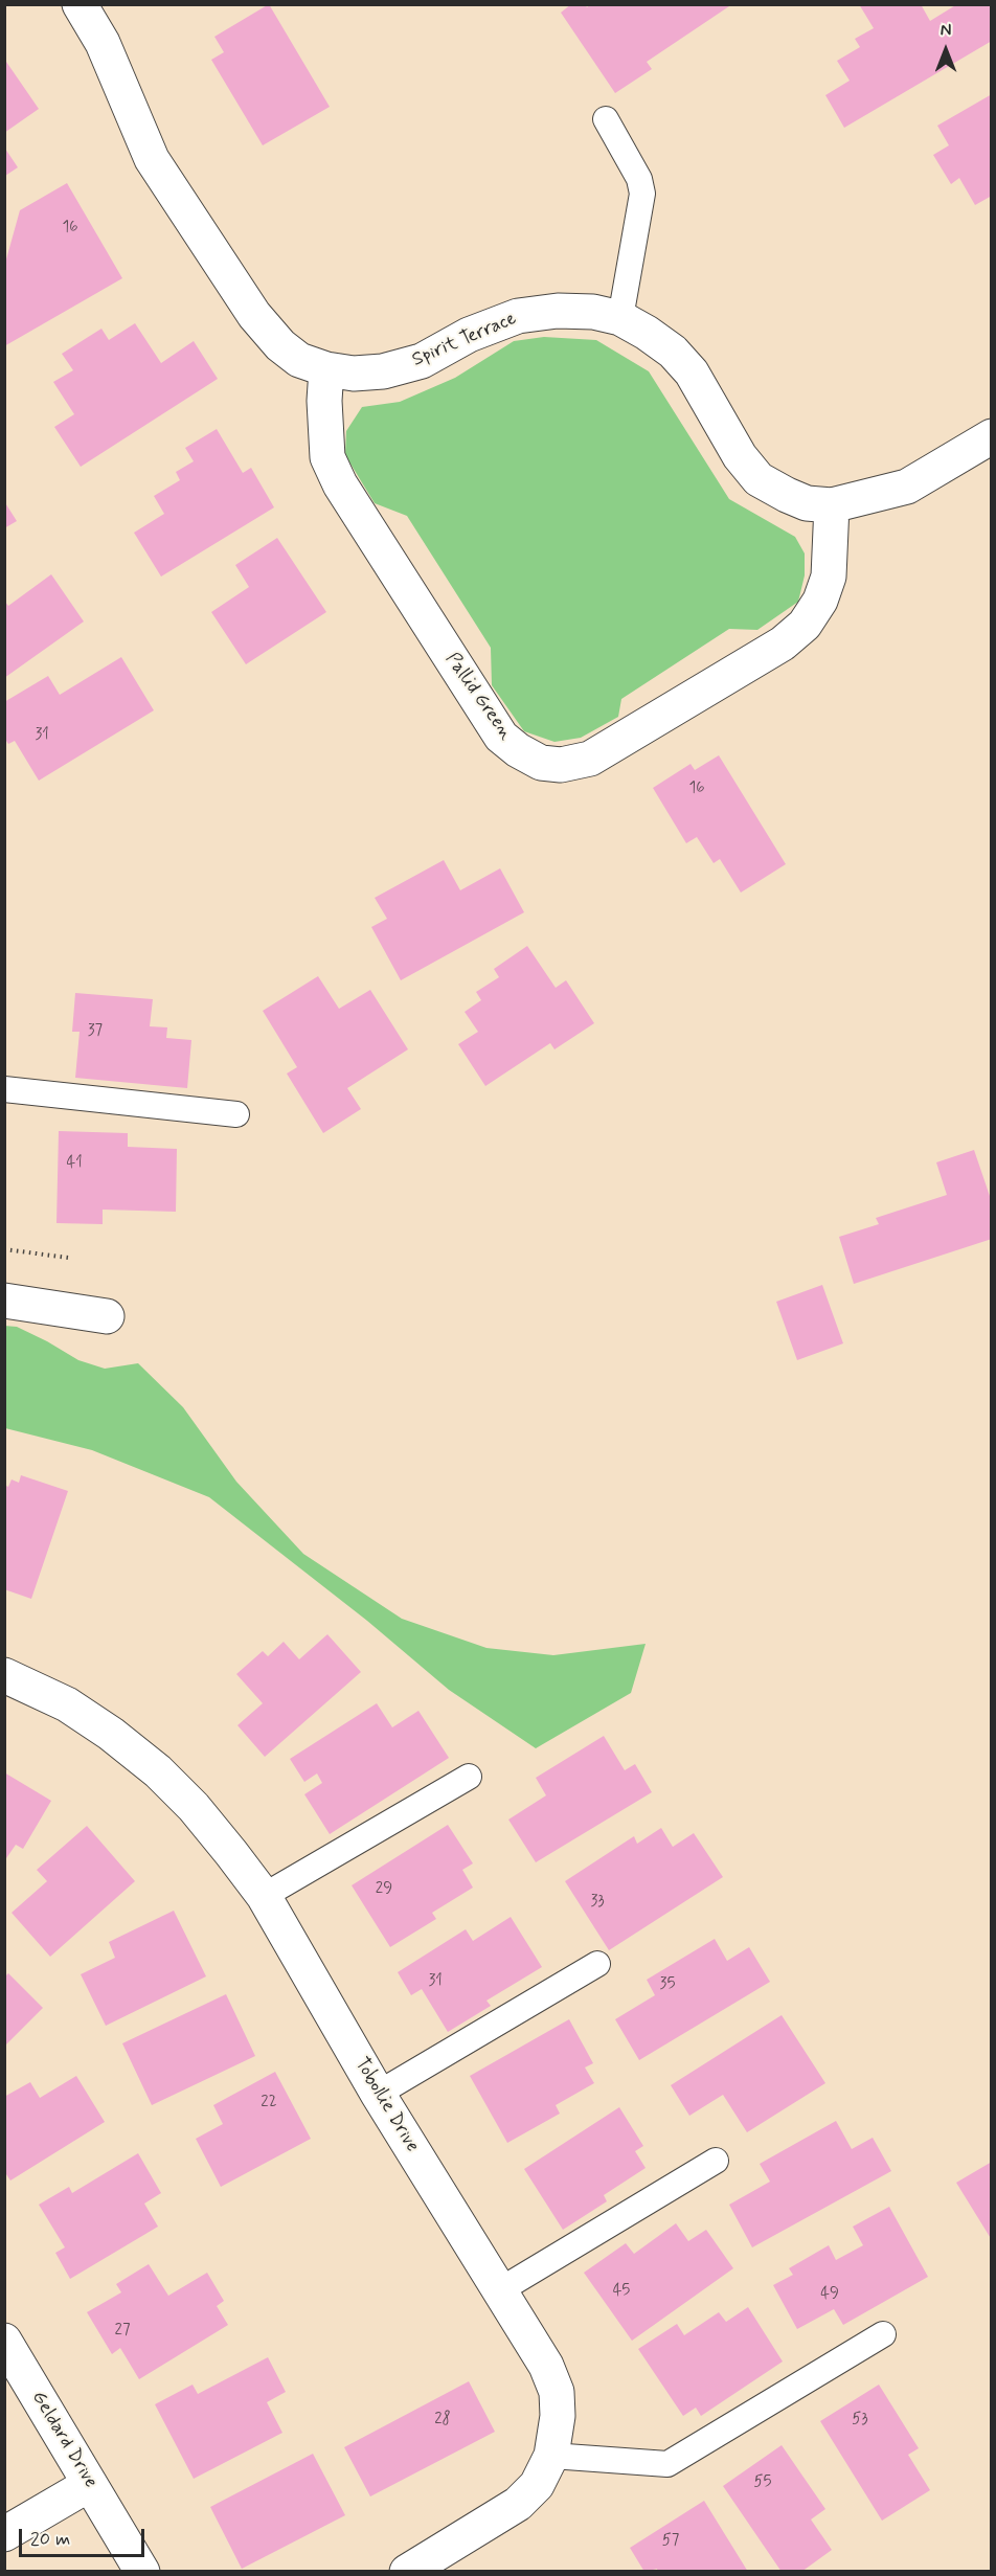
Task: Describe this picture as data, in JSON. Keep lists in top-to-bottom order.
{
  "streets": {
    "street": [
      "Spirit Terrace",
      "Pallid Green",
      "Tobollie Drive",
      "Geldard Drive"
    ]
  },
  "crossings": [
    ["Spirit Terrace", "Pallid Green"]
  ],
  "house_numbers": [
    "16",
    "31",
    "16",
    "37",
    "41",
    "29",
    "33",
    "31",
    "35",
    "22",
    "45",
    "49",
    "27",
    "28",
    "53",
    "55",
    "57"
  ],
  "scale_bar": "20 m",
  "north": "top"
}
